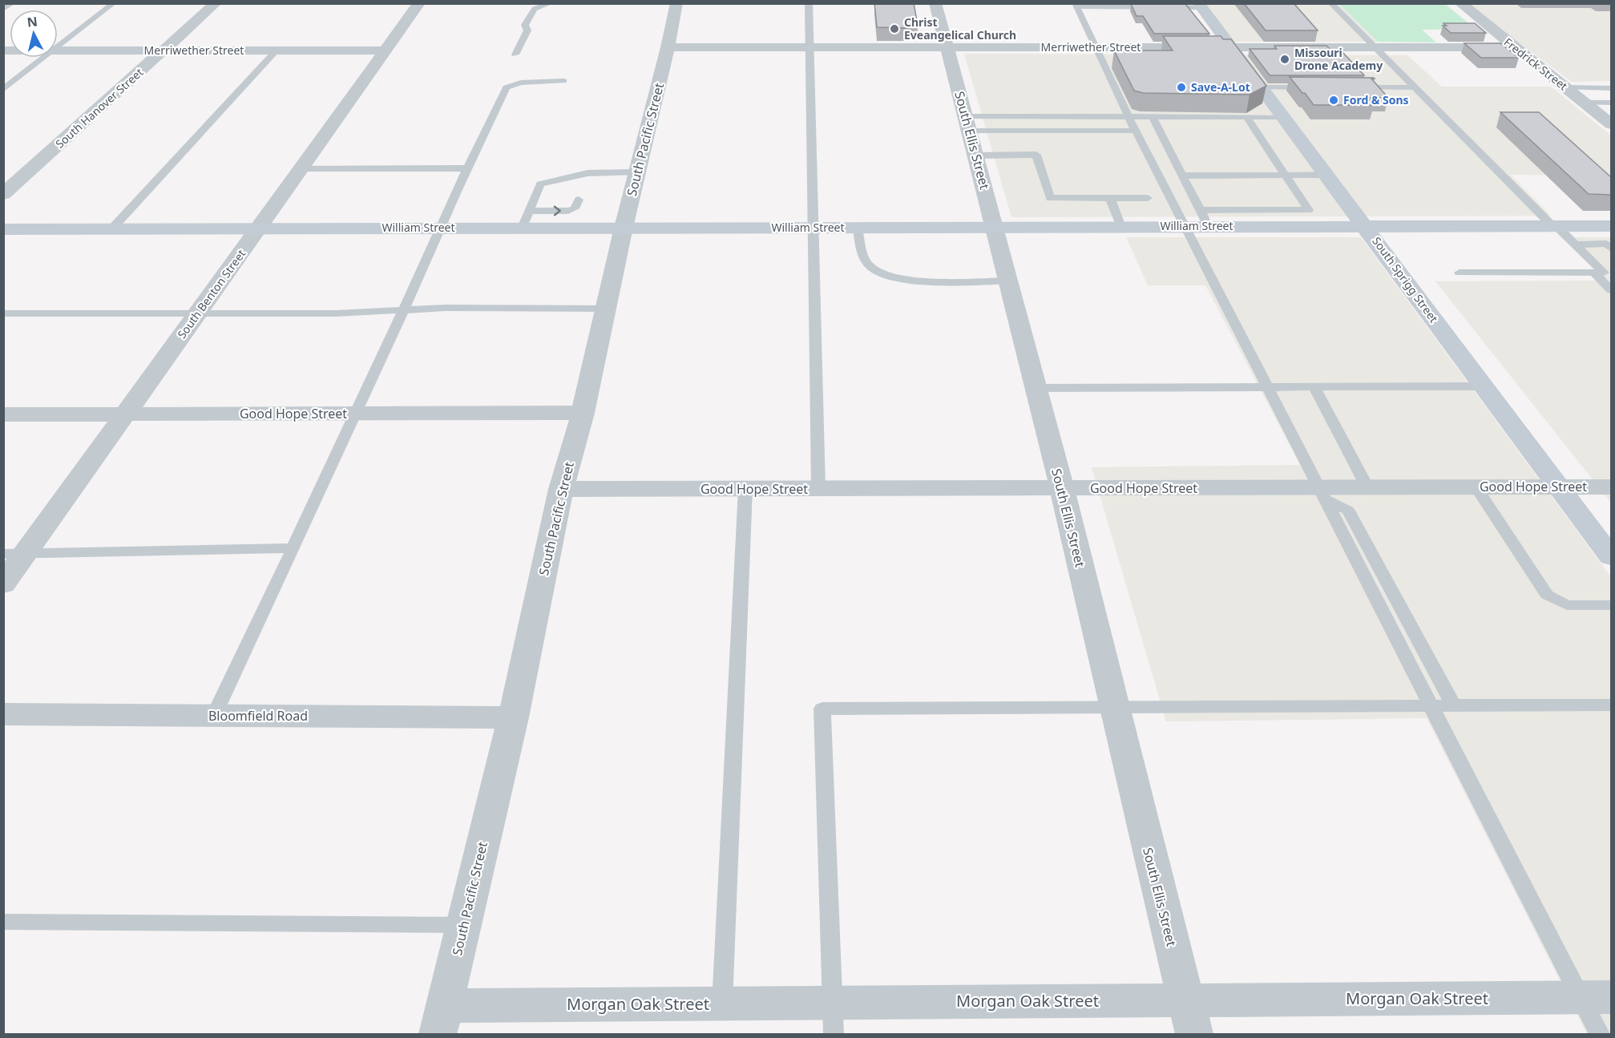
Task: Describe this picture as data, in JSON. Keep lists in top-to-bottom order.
{
  "streets": {
    "main road": ["William Street", "South Sprigg Street"],
    "street": [
      "Merriwether Street",
      "Fredrick Street",
      "South Hanover Street",
      "South Pacific Street",
      "South Ellis Street",
      "South Benton Street",
      "Good Hope Street",
      "Bloomfield Road",
      "Morgan Oak Street"
    ]
  },
  "crossings": [
    ["Merriwether Street", "Fredrick Street"],
    ["Merriwether Street", "South Hanover Street"],
    ["Merriwether Street", "South Pacific Street"],
    ["Merriwether Street", "South Ellis Street"],
    ["Merriwether Street", "South Sprigg Street"],
    ["Merriwether Street", "South Benton Street"],
    ["South Pacific Street", "William Street"],
    ["South Pacific Street", "Good Hope Street"],
    ["South Pacific Street", "Bloomfield Road"],
    ["South Pacific Street", "Morgan Oak Street"],
    ["South Ellis Street", "William Street"],
    ["South Ellis Street", "Good Hope Street"],
    ["South Ellis Street", "Morgan Oak Street"],
    ["William Street", "South Sprigg Street"],
    ["William Street", "South Benton Street"],
    ["South Sprigg Street", "Good Hope Street"],
    ["South Benton Street", "Good Hope Street"]
  ],
  "places": [
    "Christ Eveangelical Church",
    "Missouri Drone Academy",
    "Save-A-Lot",
    "Ford & Sons"
  ],
  "north": "top"
}
